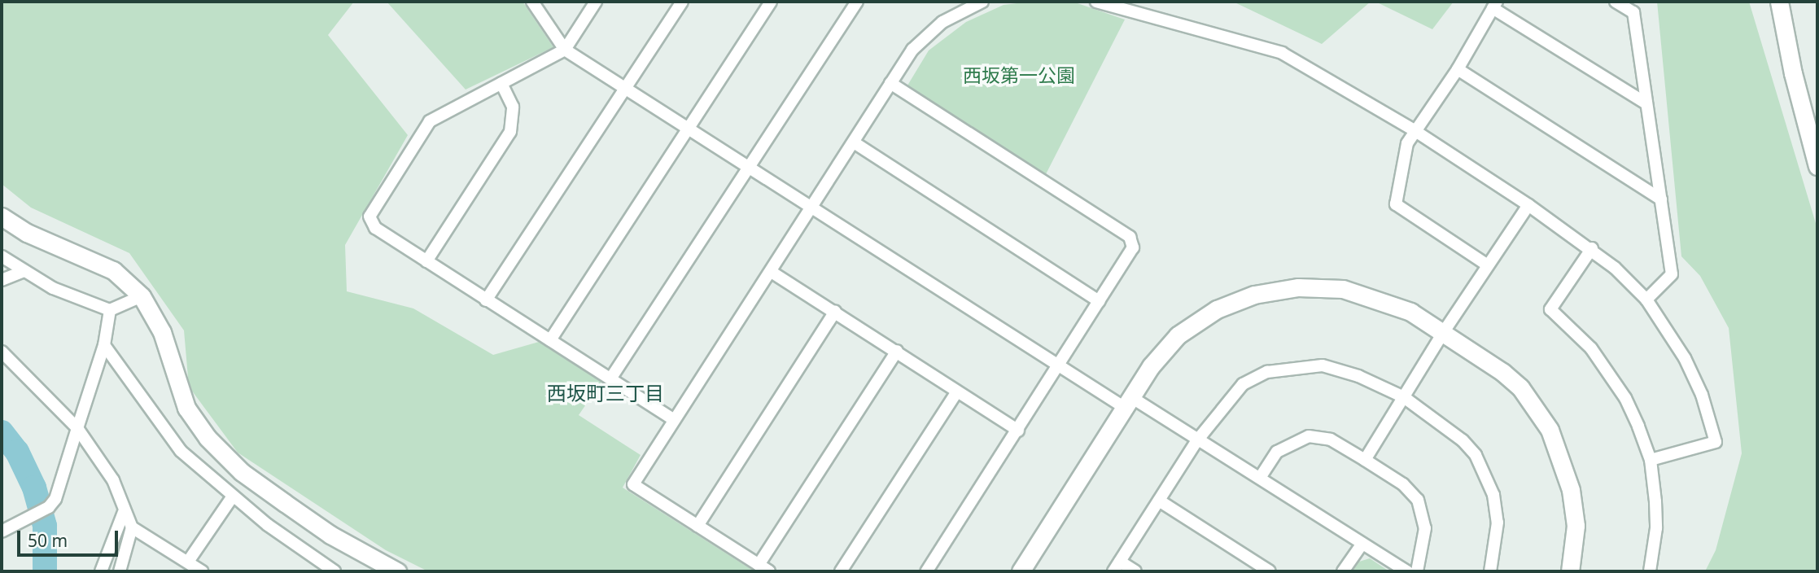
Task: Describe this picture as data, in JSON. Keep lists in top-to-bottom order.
{
  "districts": ["西坂町三丁目"],
  "parks": ["西坂第一公園"],
  "scale_bar": "50 m"
}
